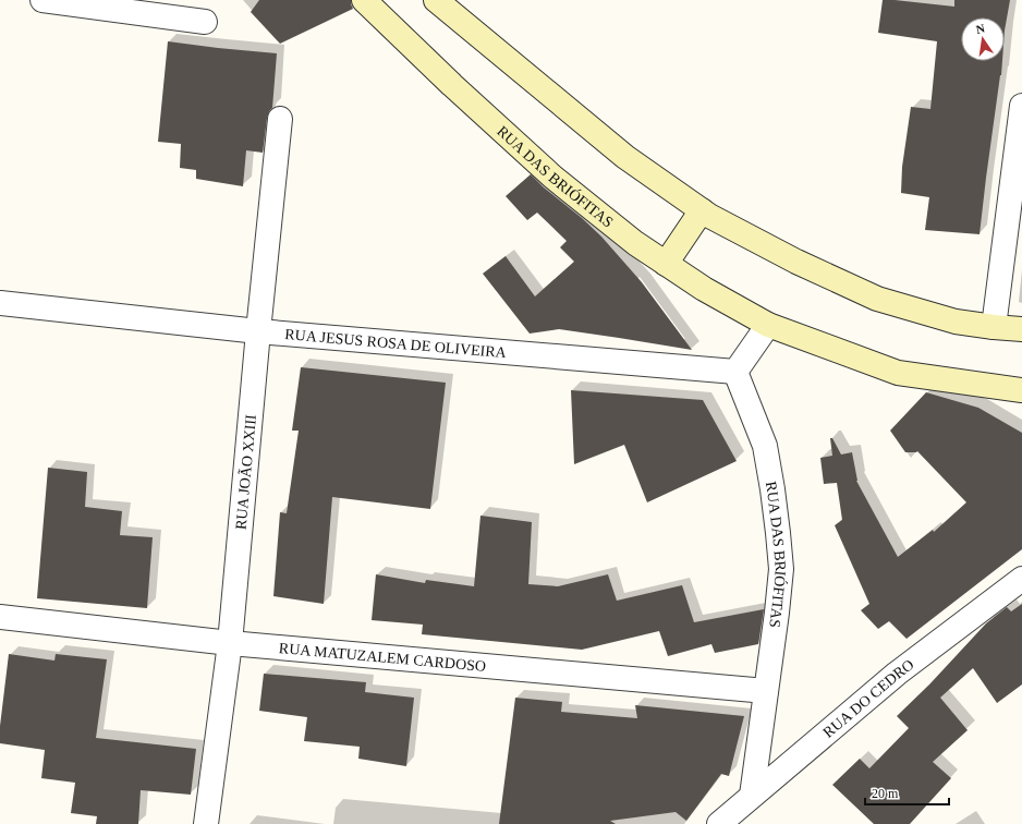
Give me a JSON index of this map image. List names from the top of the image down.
{
  "streets": {
    "street": [
      "RUA DAS BRIÓFITAS",
      "RUA JESUS ROSA DE OLIVEIRA",
      "RUA JOÃO XXIII",
      "RUA MATUZALEM CARDOSO",
      "RUA DO CEDRO"
    ]
  },
  "crossings": [
    ["RUA DAS BRIÓFITAS", "RUA JESUS ROSA DE OLIVEIRA"],
    ["RUA DAS BRIÓFITAS", "RUA MATUZALEM CARDOSO"],
    ["RUA DAS BRIÓFITAS", "RUA DO CEDRO"],
    ["RUA JESUS ROSA DE OLIVEIRA", "RUA JOÃO XXIII"],
    ["RUA JOÃO XXIII", "RUA MATUZALEM CARDOSO"]
  ],
  "scale_bar": "20 m",
  "north": "top"
}
